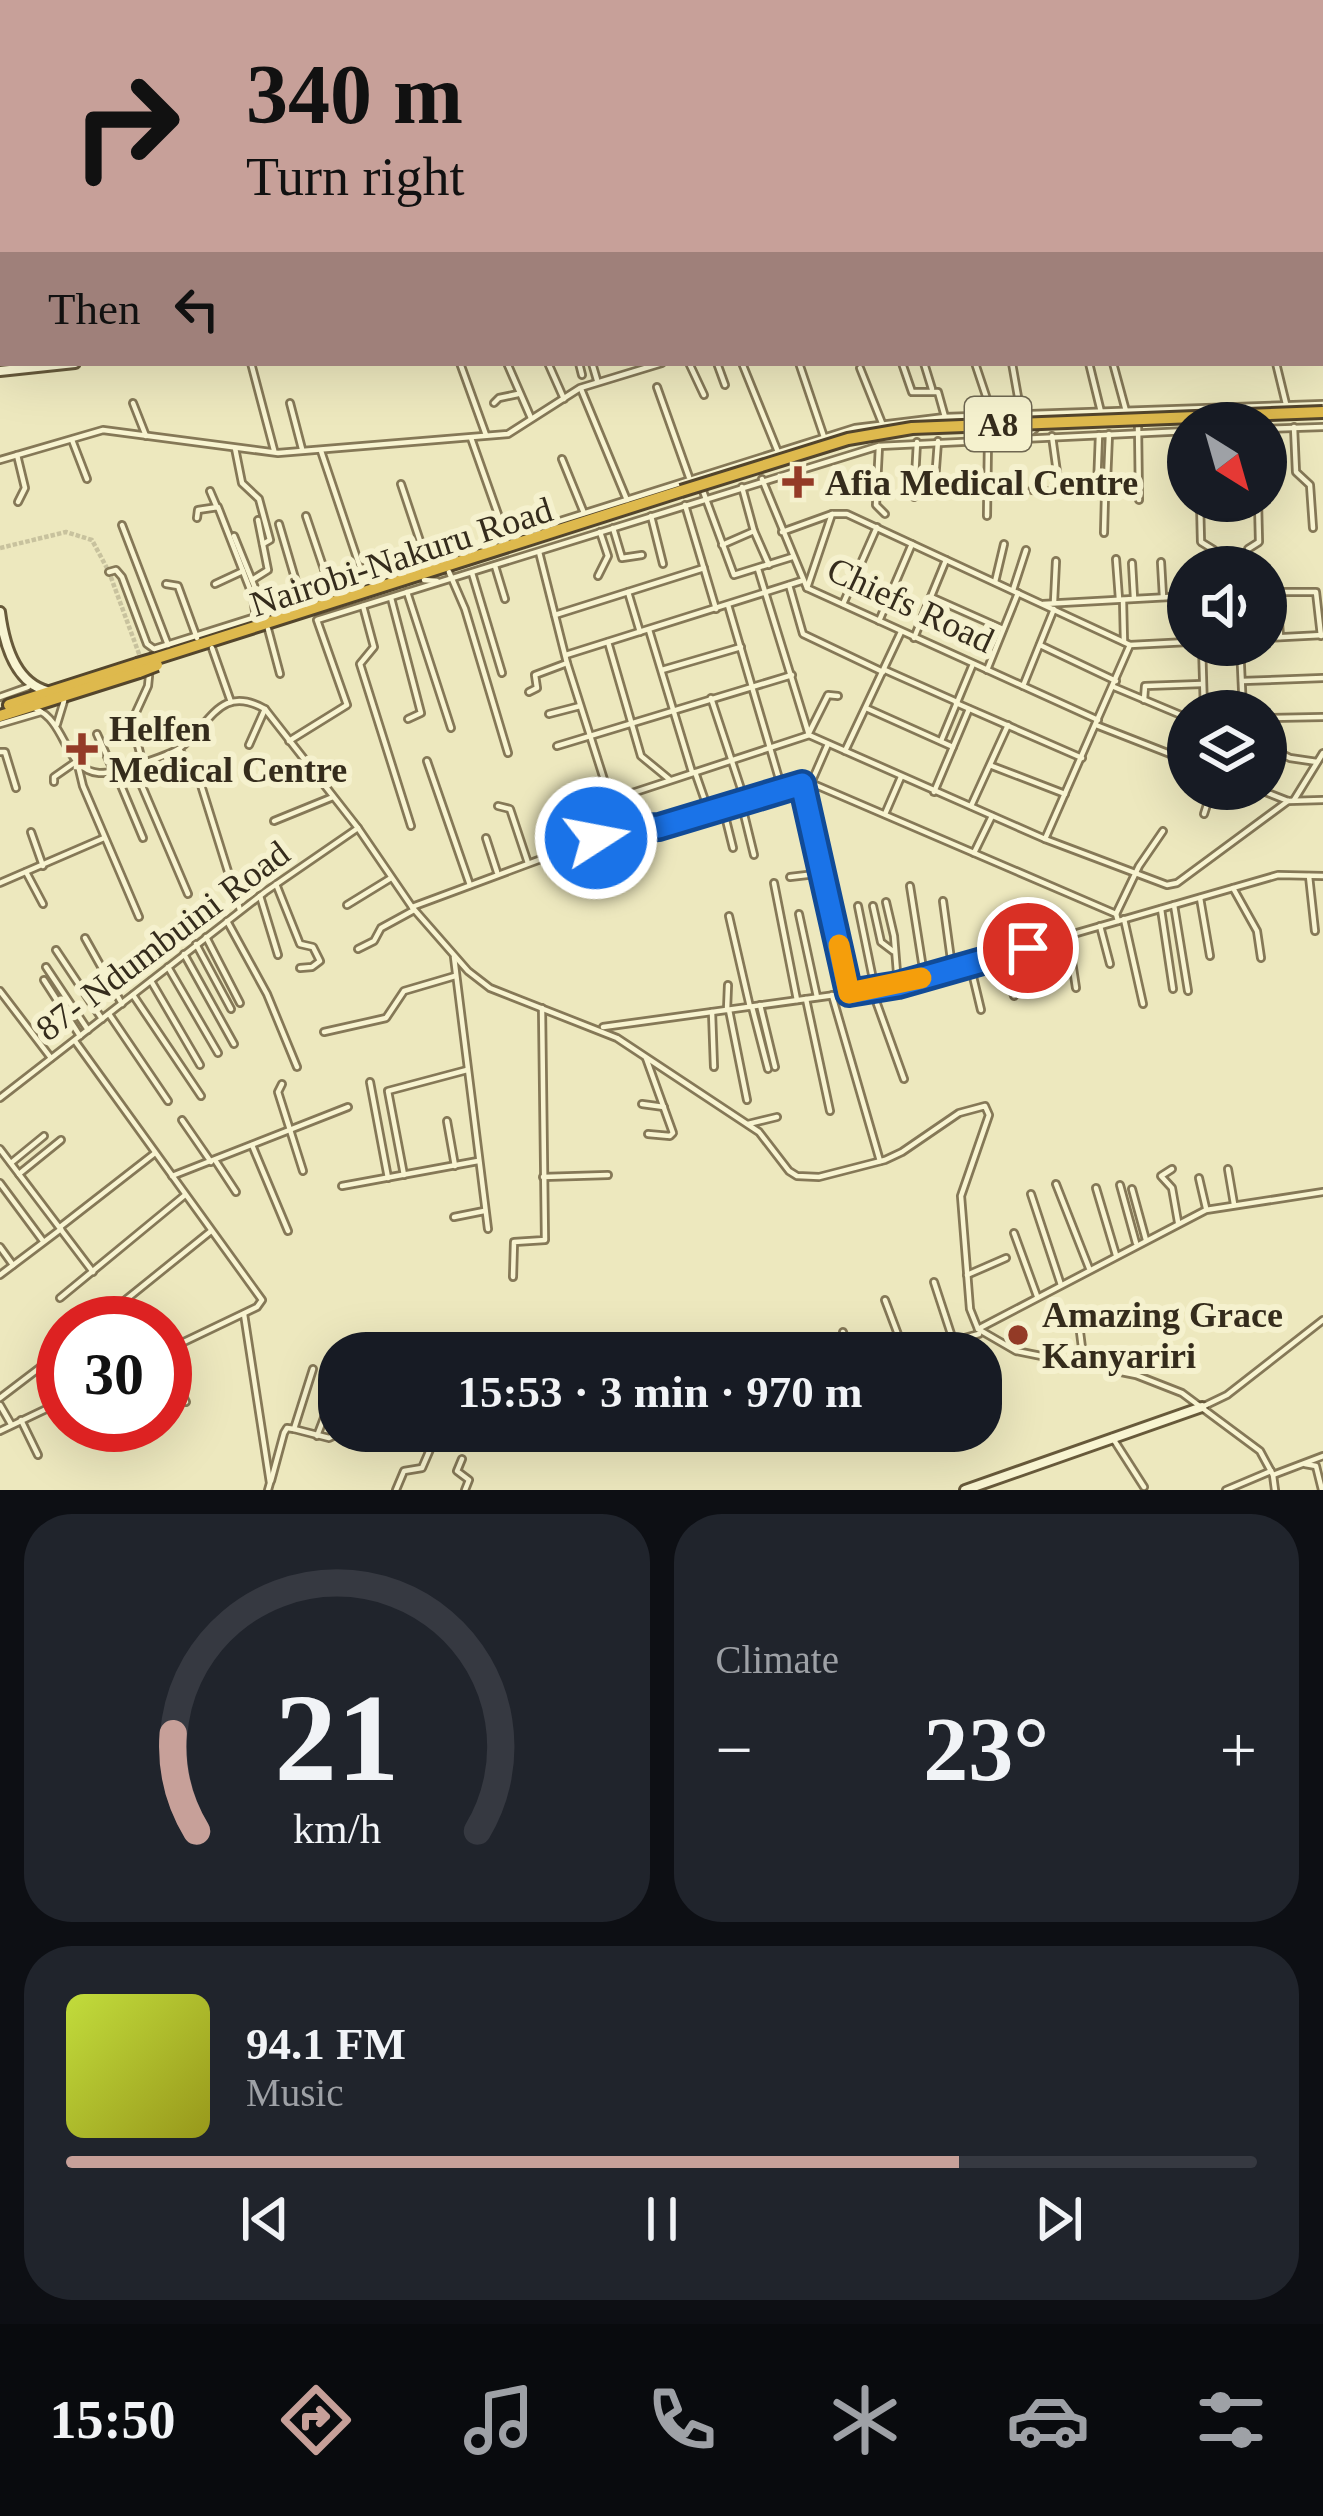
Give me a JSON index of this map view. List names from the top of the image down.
{
  "streets": {
    "highway": ["A8", "Nairobi-Nakuru Road"],
    "street": ["Chiefs Road", "87- Ndumbuini Road"]
  },
  "crossings": [
    ["A8", "Nairobi-Nakuru Road"]
  ],
  "places": {
    "health": ["Afia Medical Centre", "Helfen Medical Centre"],
    "other": ["Amazing Grace Kanyariri"]
  },
  "north": "bottom right",
  "page": {
    "turn": ["340 m", "Turn right"],
    "then": "Then",
    "limit": "30",
    "trip": "15:53 · 3 min · 970 m",
    "tile": "Climate",
    "heat": ["−", "23°", "+"],
    "song": ["94.1 FM", "Music"],
    "tabs": "15:50",
    "gauge": ["21", "km/h"]
  }
}
